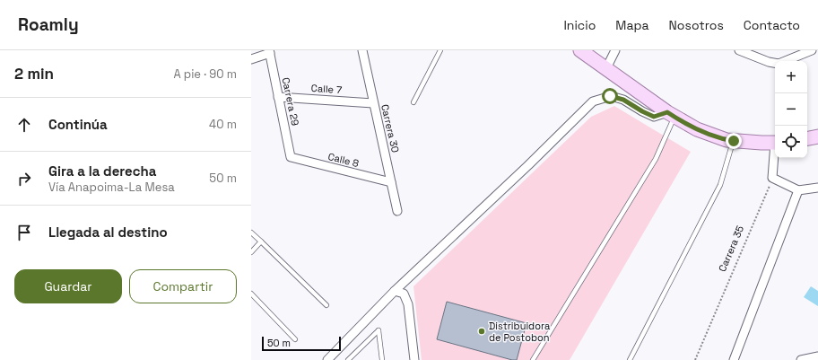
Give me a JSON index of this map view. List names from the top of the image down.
{
  "streets": {
    "street": [
      "Calle 7",
      "Carrera 29",
      "Carrera 30",
      "Calle 8"
    ],
    "path": ["Carrera 35"]
  },
  "crossings": [
    ["Calle 7", "Carrera 29"],
    ["Calle 7", "Carrera 30"],
    ["Carrera 29", "Calle 8"],
    ["Carrera 30", "Calle 8"]
  ],
  "places": ["Distribuidora de Postobon"],
  "scale_bar": "50 m",
  "page": {
    "header": "Roamly",
    "nav": [
      "Inicio",
      "Mapa",
      "Nosotros",
      "Contacto"
    ],
    "heading": ["2 min", "A pie · 90 m"],
    "map_buttons": ["+", "−"],
    "list": [
      ["Continúa", "40 m"],
      ["Gira a la derecha", "Vía Anapoima-La Mesa", "50 m"],
      "Llegada al destino"
    ],
    "buttons": ["Guardar", "Compartir"],
    "scale": "50 m"
  }
}
